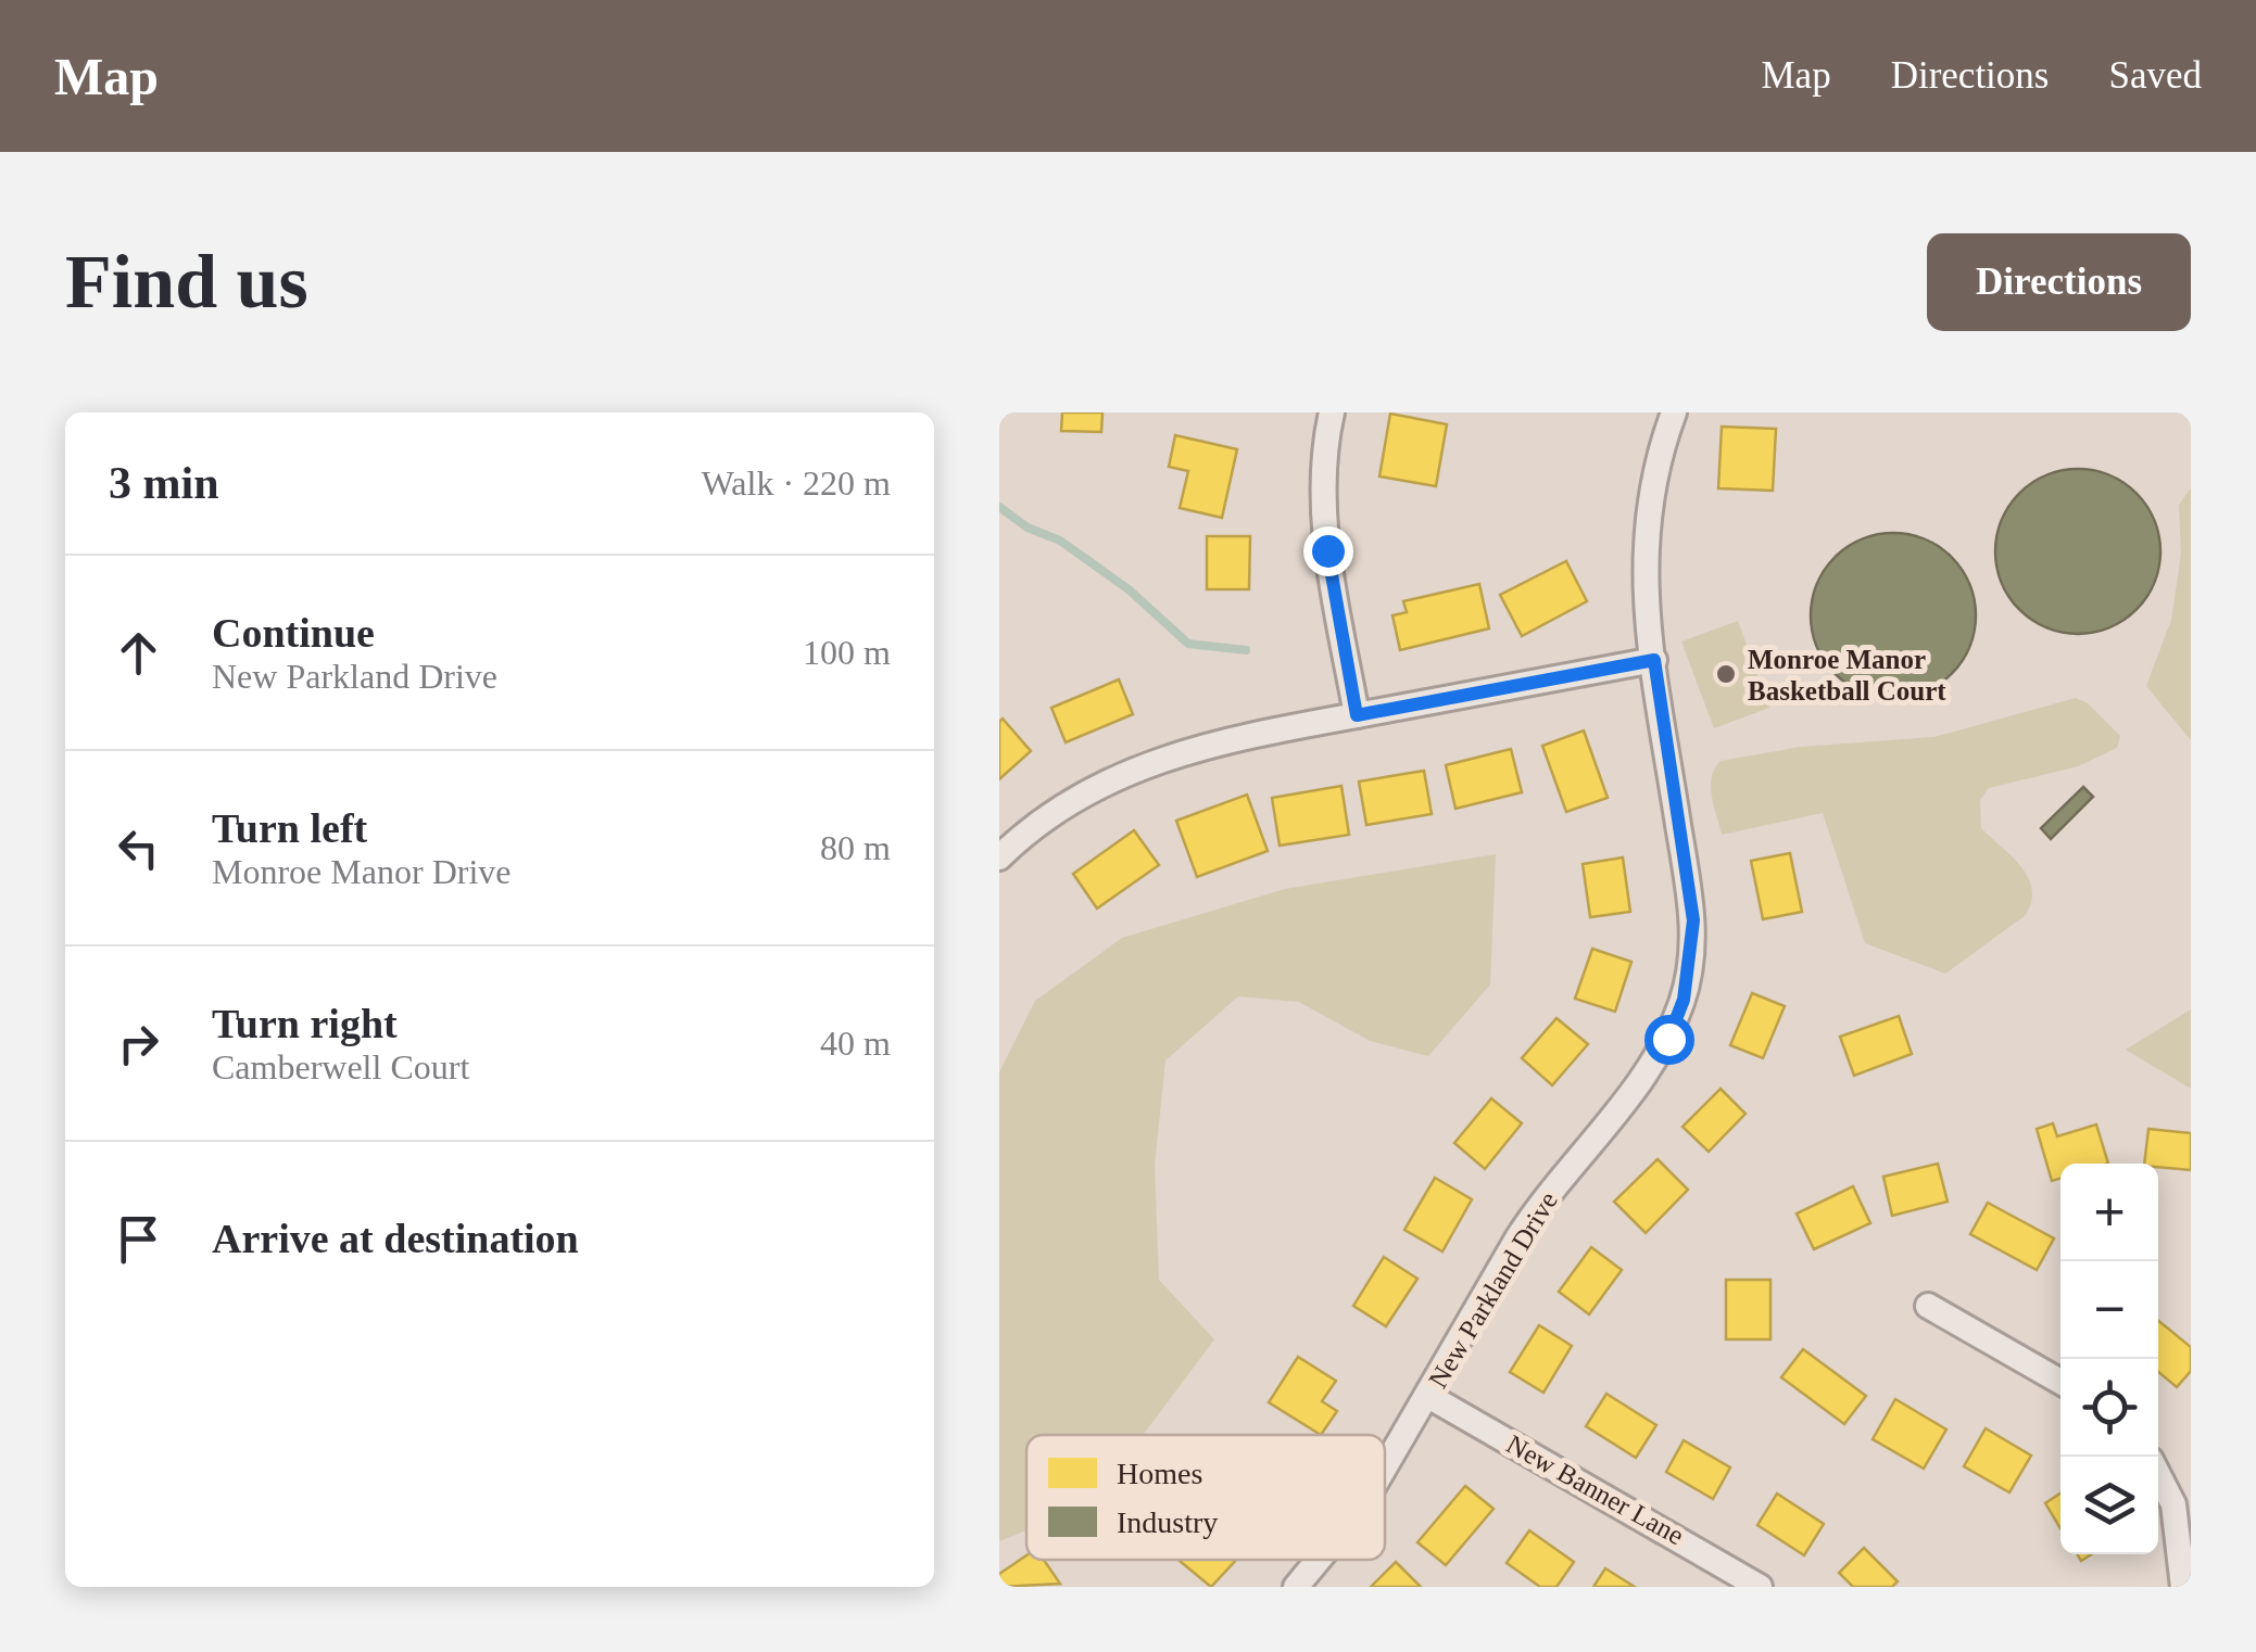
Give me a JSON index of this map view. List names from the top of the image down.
{
  "streets": {
    "street": ["New Parkland Drive", "New Banner Lane"]
  },
  "crossings": [
    ["New Parkland Drive", "New Banner Lane"]
  ],
  "places": ["Monroe Manor Basketball Court"],
  "legend": ["Homes", "Industry"],
  "page": {
    "header": "Map",
    "nav": ["Map", "Directions", "Saved"],
    "buttons": "Directions",
    "title": "Find us",
    "heading": ["3 min", "Walk · 220 m"],
    "list": [
      ["Continue", "New Parkland Drive", "100 m"],
      ["Turn left", "Monroe Manor Drive", "80 m"],
      ["Turn right", "Camberwell Court", "40 m"],
      "Arrive at destination"
    ],
    "map_buttons": ["+", "−"]
  }
}
